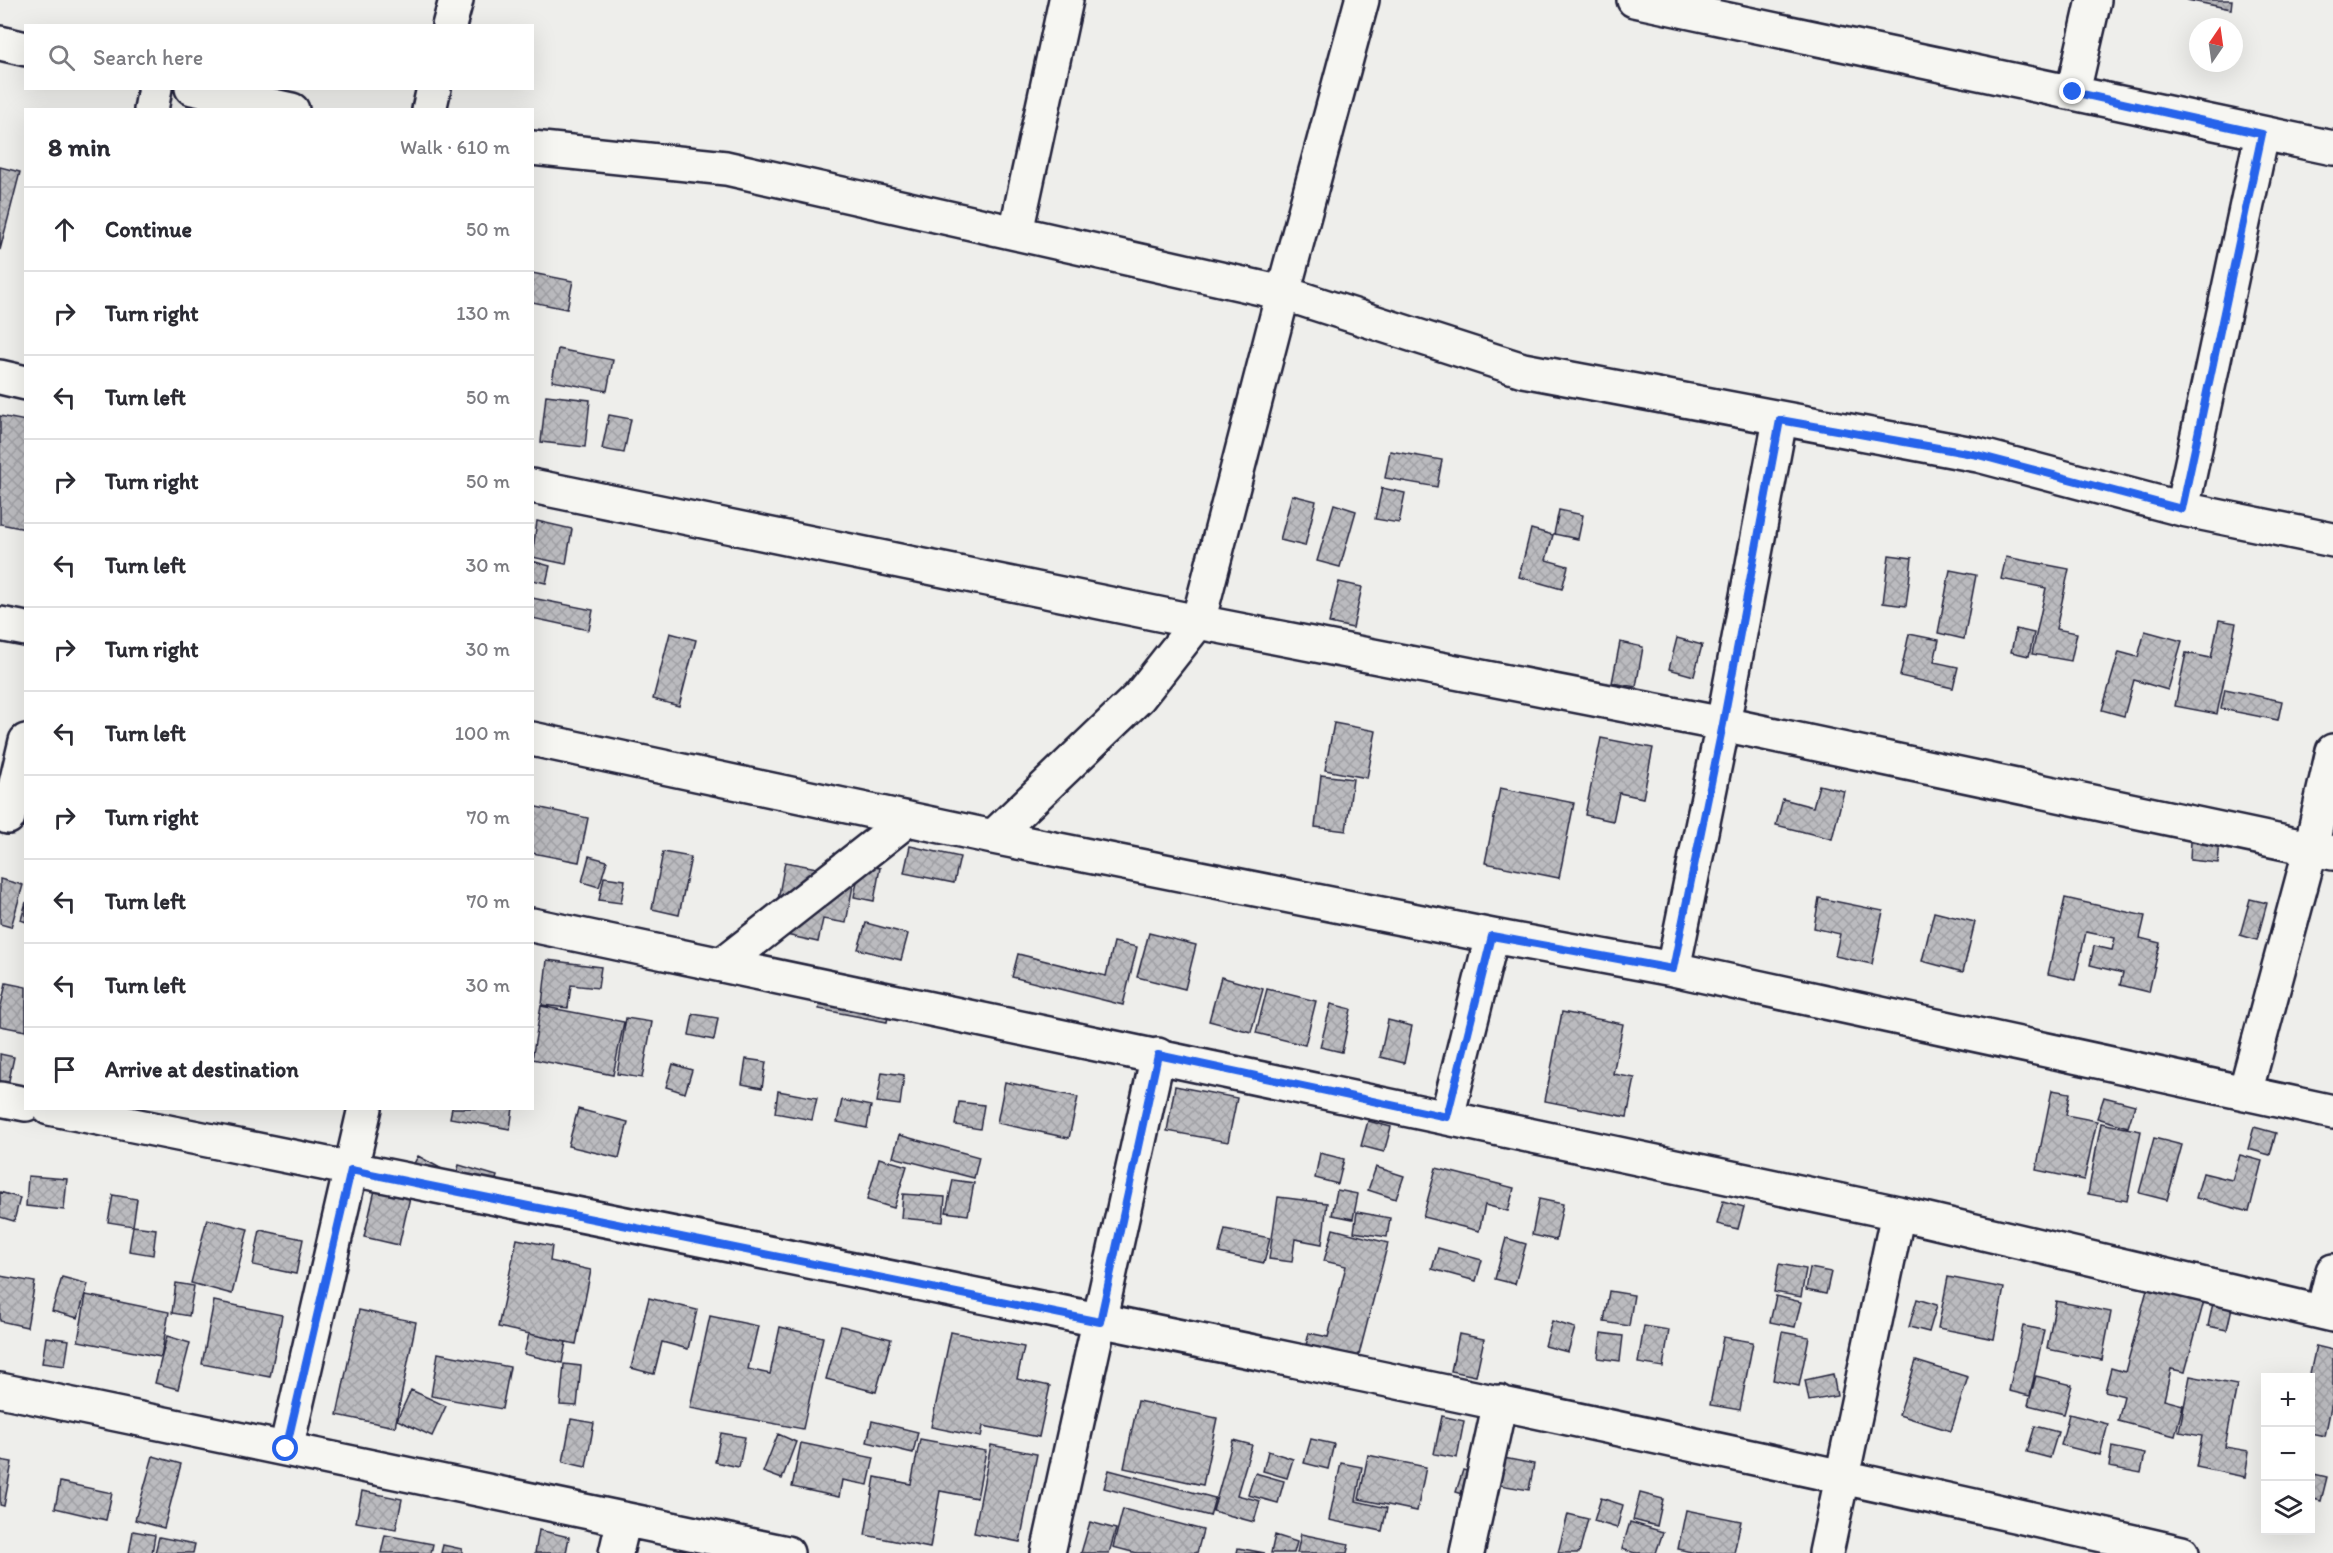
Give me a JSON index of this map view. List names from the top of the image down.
{
  "north": "top",
  "page": {
    "search": "Search here",
    "heading": ["8 min", "Walk · 610 m"],
    "list": [
      ["Continue", "50 m"],
      ["Turn right", "130 m"],
      ["Turn left", "50 m"],
      ["Turn right", "50 m"],
      ["Turn left", "30 m"],
      ["Turn right", "30 m"],
      ["Turn left", "100 m"],
      ["Turn right", "70 m"],
      ["Turn left", "70 m"],
      ["Turn left", "30 m"],
      "Arrive at destination"
    ],
    "map_buttons": ["+", "−"]
  }
}
